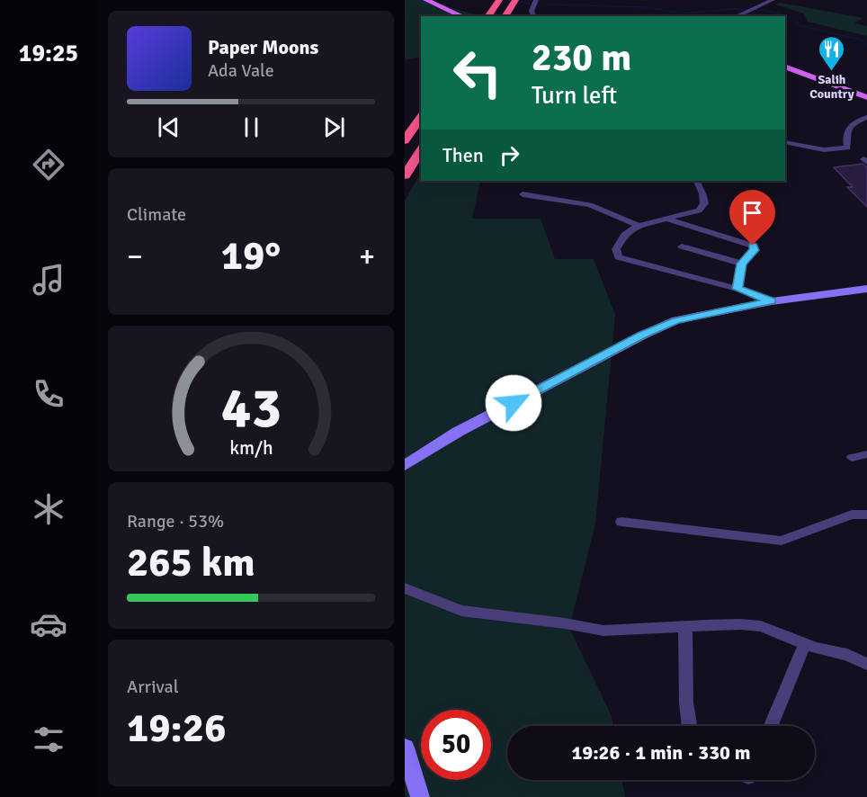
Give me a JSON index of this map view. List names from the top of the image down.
{
  "places": {
    "restaurant": ["Salih Country"]
  },
  "page": {
    "tabs": "19:25",
    "turn": ["230 m", "Turn left"],
    "song": ["Paper Moons", "Ada Vale"],
    "then": "Then",
    "tile": [
      "Climate",
      ["Range · 53%", "265 km"],
      ["Arrival", "19:26"]
    ],
    "heat": ["−", "19°", "+"],
    "limit": "50",
    "trip": "19:26 · 1 min · 330 m",
    "gauge": ["43", "km/h"]
  }
}
